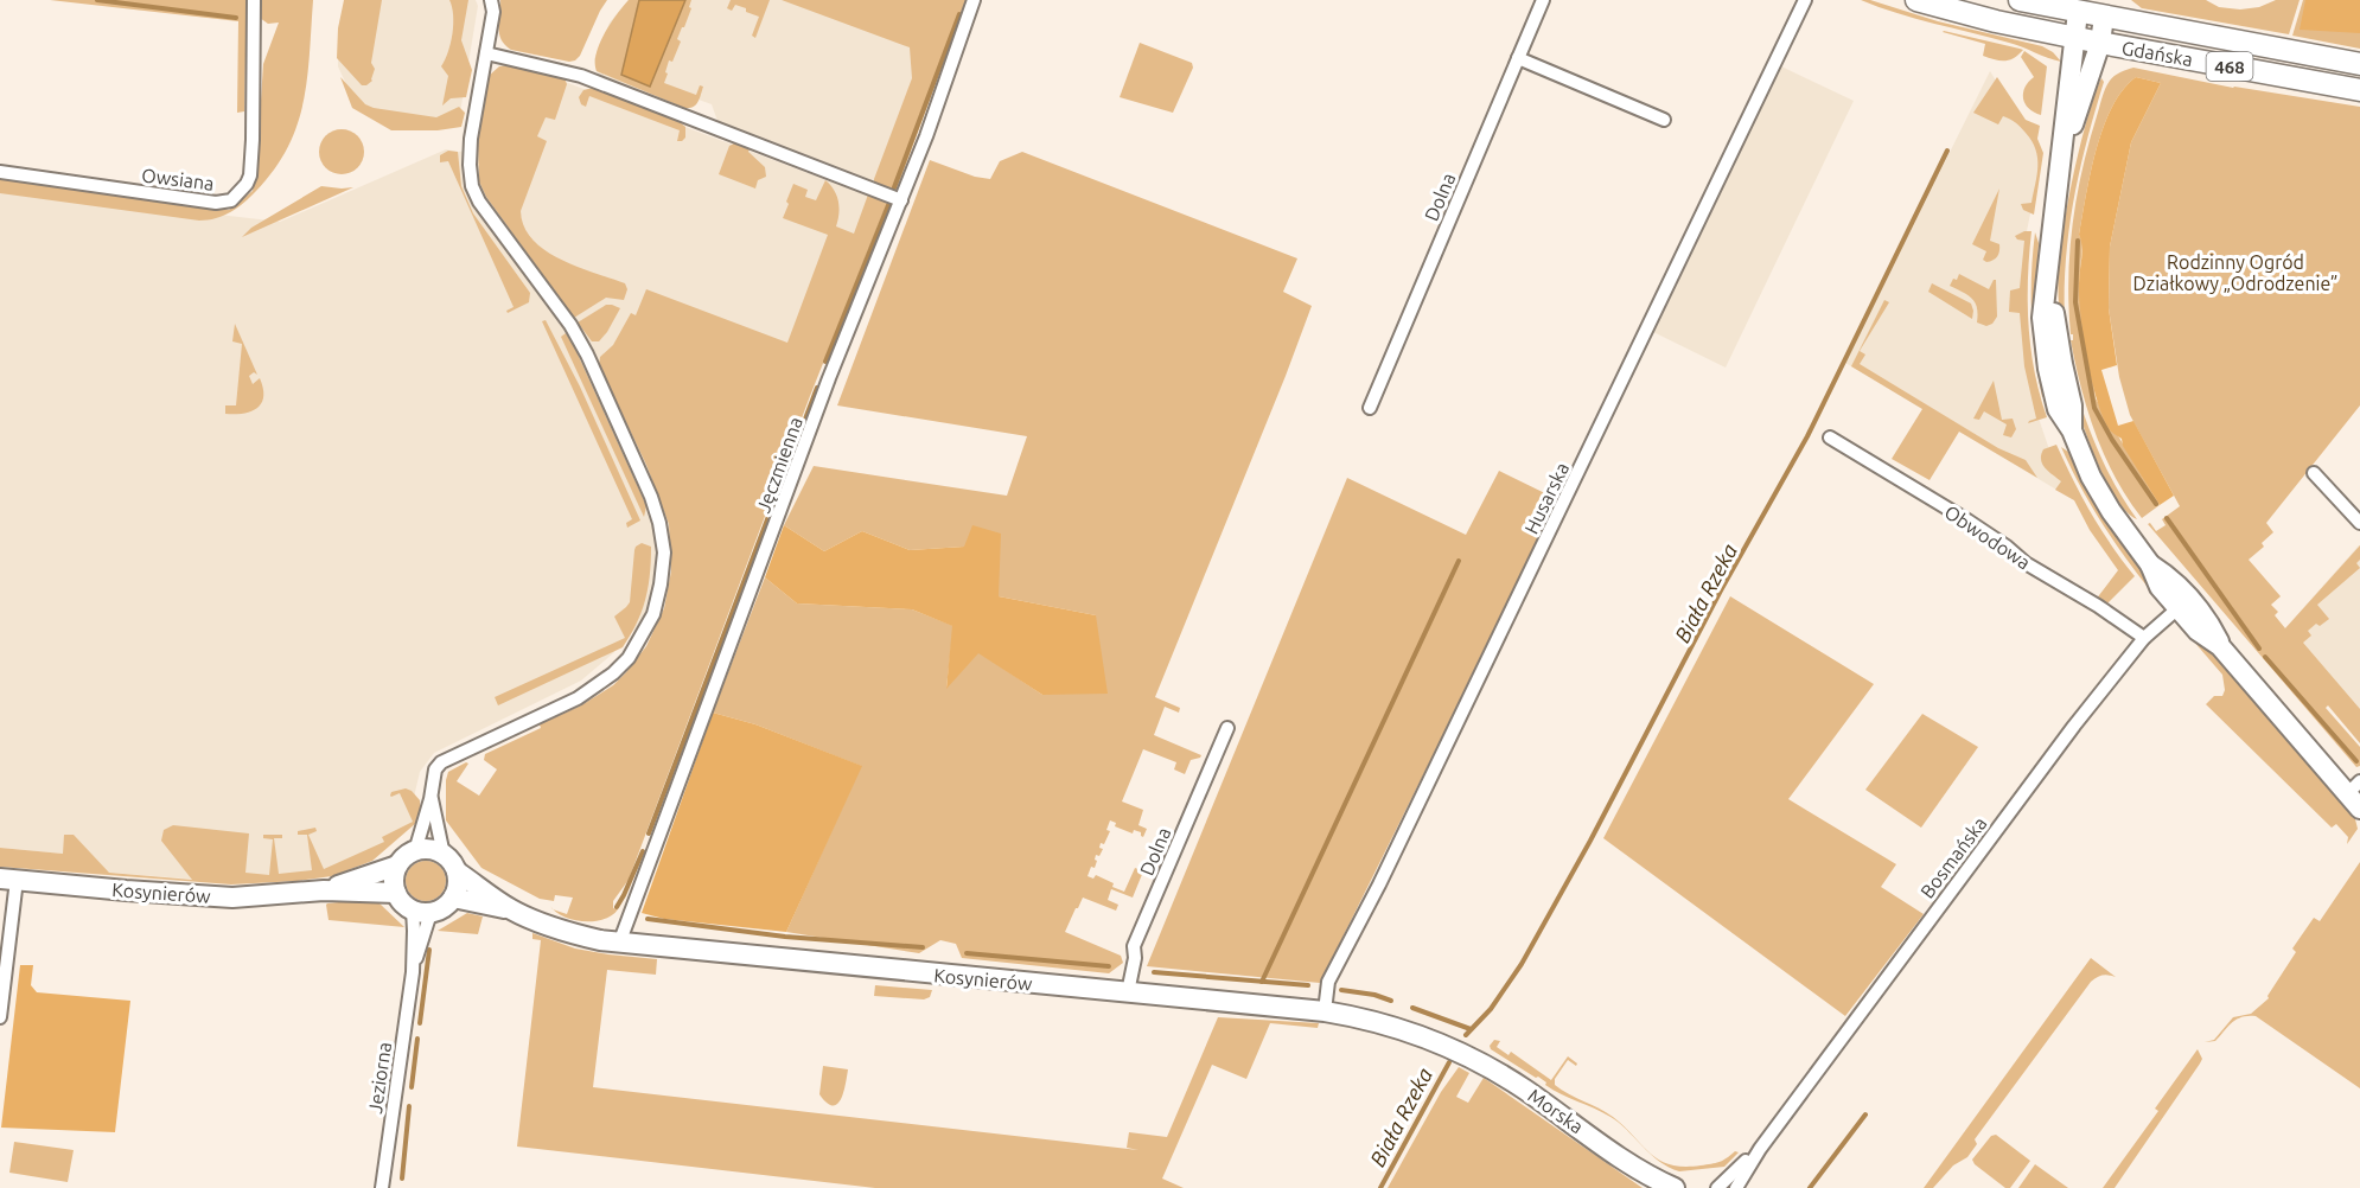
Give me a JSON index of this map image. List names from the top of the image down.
{
  "streets": {
    "main road": [
      "Gdańska",
      "468",
      "Kosynierów",
      "Morska"
    ],
    "street": [
      "Owsiana",
      "Dolna",
      "Jęczmienna",
      "Husarska",
      "Obwodowa",
      "Bosmańska",
      "Jeziorna"
    ]
  },
  "crossings": [
    ["Dolna", "Kosynierów"],
    ["Jęczmienna", "Kosynierów"],
    ["Husarska", "Kosynierów"],
    ["Obwodowa", "Bosmańska"],
    ["Kosynierów", "Jeziorna"],
    ["Kosynierów", "Morska"]
  ],
  "water": ["Biała Rzeka"],
  "parks": ["Rodzinny Ogród Działkowy „Odrodzenie”"]
}
